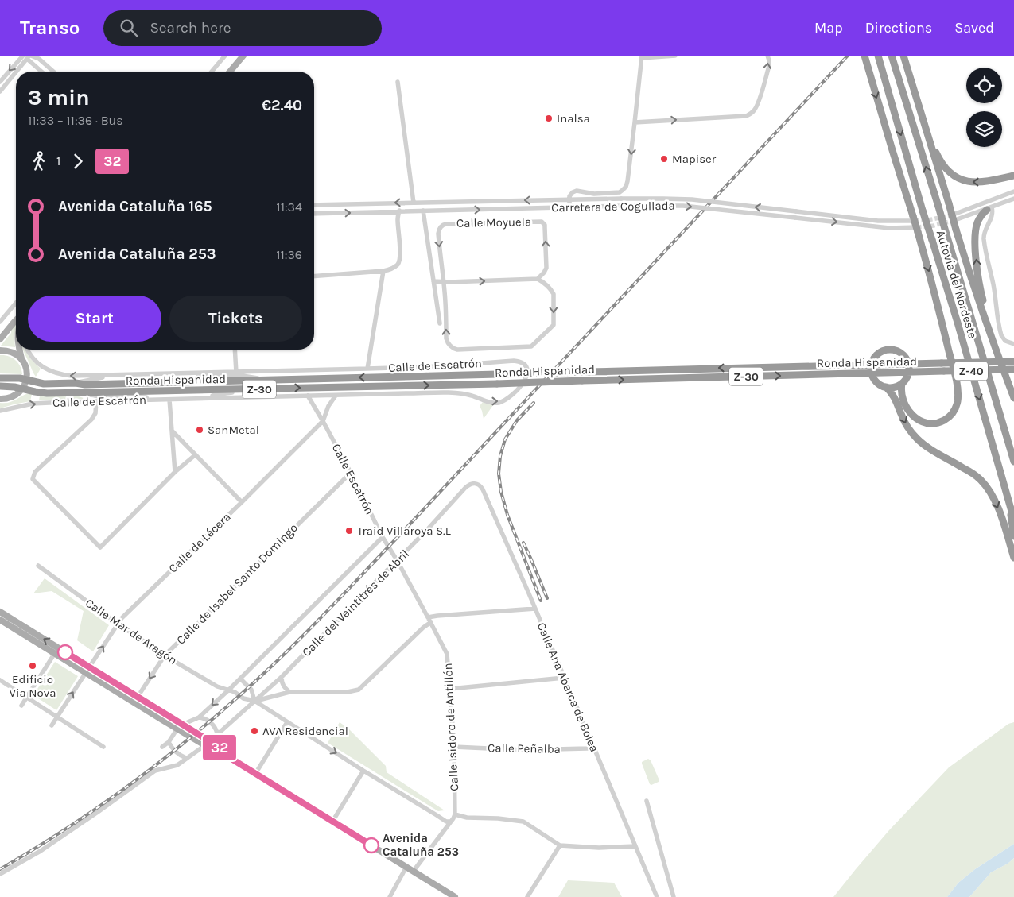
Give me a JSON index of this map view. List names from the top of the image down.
{
  "streets": {
    "highway": [
      "Autovía del Nordeste",
      "Ronda Hispanidad",
      "Z-40",
      "Z-30"
    ],
    "street": [
      "Carretera de Cogullada",
      "Calle Moyuela",
      "Calle de Escatrón",
      "Calle Escatrón",
      "Calle de Lécera",
      "Calle de Isabel Santo Domingo",
      "Calle del Veintitrés de Abril",
      "Calle Mar de Aragón",
      "Calle Ana Abarca de Bolea",
      "Calle Isidoro de Antillón",
      "Calle Peñalba"
    ]
  },
  "crossings": [
    ["Autovía del Nordeste", "Z-40"],
    ["Ronda Hispanidad", "Calle de Escatrón"],
    ["Calle de Escatrón", "Calle Escatrón"],
    ["Calle Escatrón", "Calle de Lécera"],
    ["Calle Escatrón", "Calle de Isabel Santo Domingo"],
    ["Calle Escatrón", "Calle Isidoro de Antillón"],
    ["Calle de Lécera", "Calle Mar de Aragón"],
    ["Calle de Isabel Santo Domingo", "Calle Mar de Aragón"],
    ["Calle del Veintitrés de Abril", "Calle Ana Abarca de Bolea"],
    ["Calle del Veintitrés de Abril", "Calle Isidoro de Antillón"],
    ["Calle Ana Abarca de Bolea", "Calle Peñalba"],
    ["Calle Isidoro de Antillón", "Calle Peñalba"]
  ],
  "places": [
    "Inalsa",
    "Mapiser",
    "SanMetal",
    "Traid Villaroya S.L",
    "Edificio Via Nova",
    "AVA Residencial",
    "Avenida Cataluña 253"
  ],
  "lines": ["bus line 32"],
  "page": {
    "header": "Transo",
    "search": "Search here",
    "nav": ["Map", "Directions", "Saved"],
    "on_map": "32",
    "heading": ["3 min", "11:33 – 11:36 · Bus", "€2.40"],
    "legs": ["1", "32"],
    "list": [
      {
        "name": "Avenida Cataluña 165",
        "value": "11:34"
      },
      {
        "name": "Avenida Cataluña 253",
        "value": "11:36"
      }
    ],
    "buttons": ["Start", "Tickets"]
  }
}
